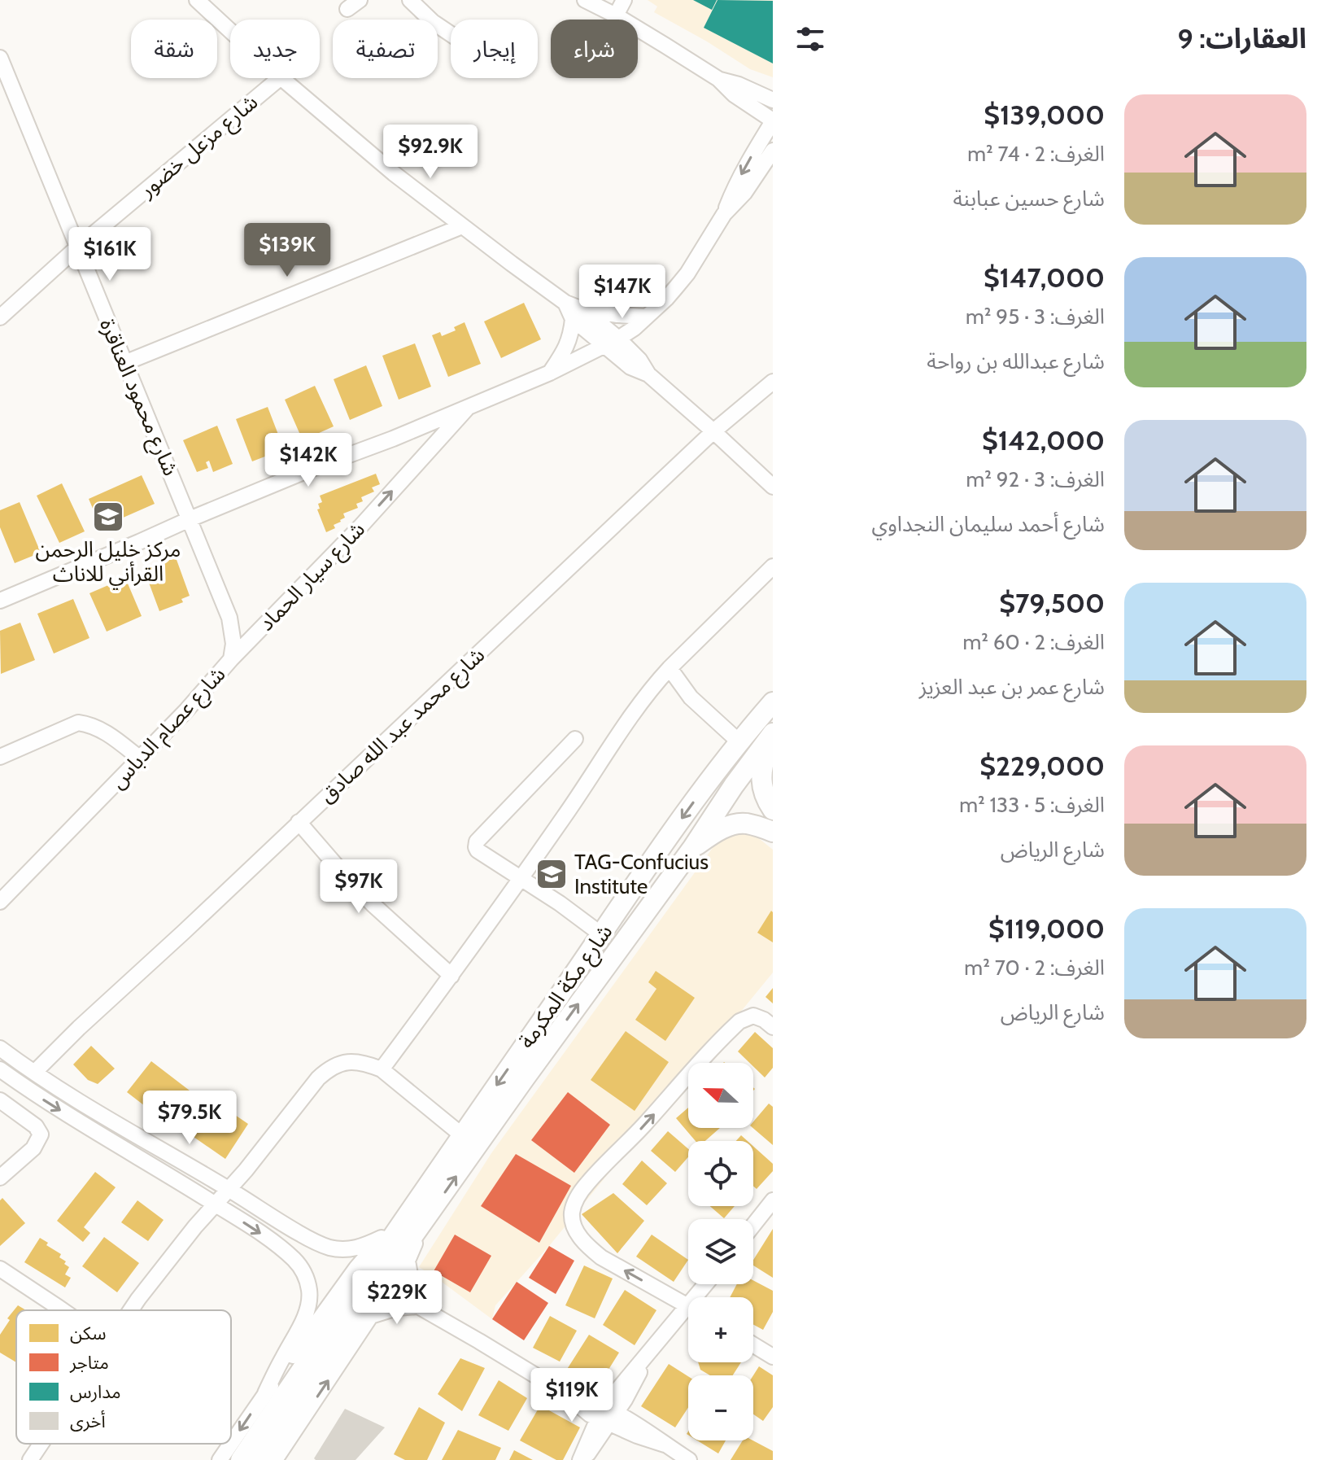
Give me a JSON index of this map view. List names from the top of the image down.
{
  "streets": {
    "main road": ["شارع مكة المكرمة"],
    "street": [
      "شارع مزعل خضور",
      "شارع محمود العناقرة",
      "شارع سيار الحماد",
      "شارع محمد عبد الله صادق",
      "شارع عصام الدباس"
    ]
  },
  "crossings": [
    ["شارع مزعل خضور", "شارع محمود العناقرة"],
    ["شارع محمود العناقرة", "شارع عصام الدباس"],
    ["شارع سيار الحماد", "شارع عصام الدباس"]
  ],
  "places": {
    "school or university": ["مركز خليل الرحمن القرأني للاناث", "TAG-Confucius Institute"]
  },
  "legend": [
    "سكن",
    "متاجر",
    "مدارس",
    "أخرى"
  ],
  "north": "left",
  "page": {
    "heading": "العقارات: 9",
    "chip": [
      "شراء",
      "إيجار",
      "تصفية",
      "جديد",
      "شقة"
    ],
    "list": [
      {
        "name": "$139,000",
        "note": "الغرف: 2 · 74 m² · شارع حسين عبابنة"
      },
      {
        "name": "$147,000",
        "note": "الغرف: 3 · 95 m² · شارع عبدالله بن رواحة"
      },
      {
        "name": "$142,000",
        "note": "الغرف: 3 · 92 m² · شارع أحمد سليمان النجداوي"
      },
      {
        "name": "$79,500",
        "note": "الغرف: 2 · 60 m² · شارع عمر بن عبد العزيز"
      },
      {
        "name": "$229,000",
        "note": "الغرف: 5 · 133 m² · شارع الرياض"
      },
      {
        "name": "$119,000",
        "note": "الغرف: 2 · 70 m² · شارع الرياض"
      }
    ],
    "price": [
      "$92.9K",
      "$139K",
      "$161K",
      "$147K",
      "$142K",
      "$97K",
      "$79.5K",
      "$229K",
      "$119K"
    ],
    "map_buttons": ["+", "−"]
  }
}
